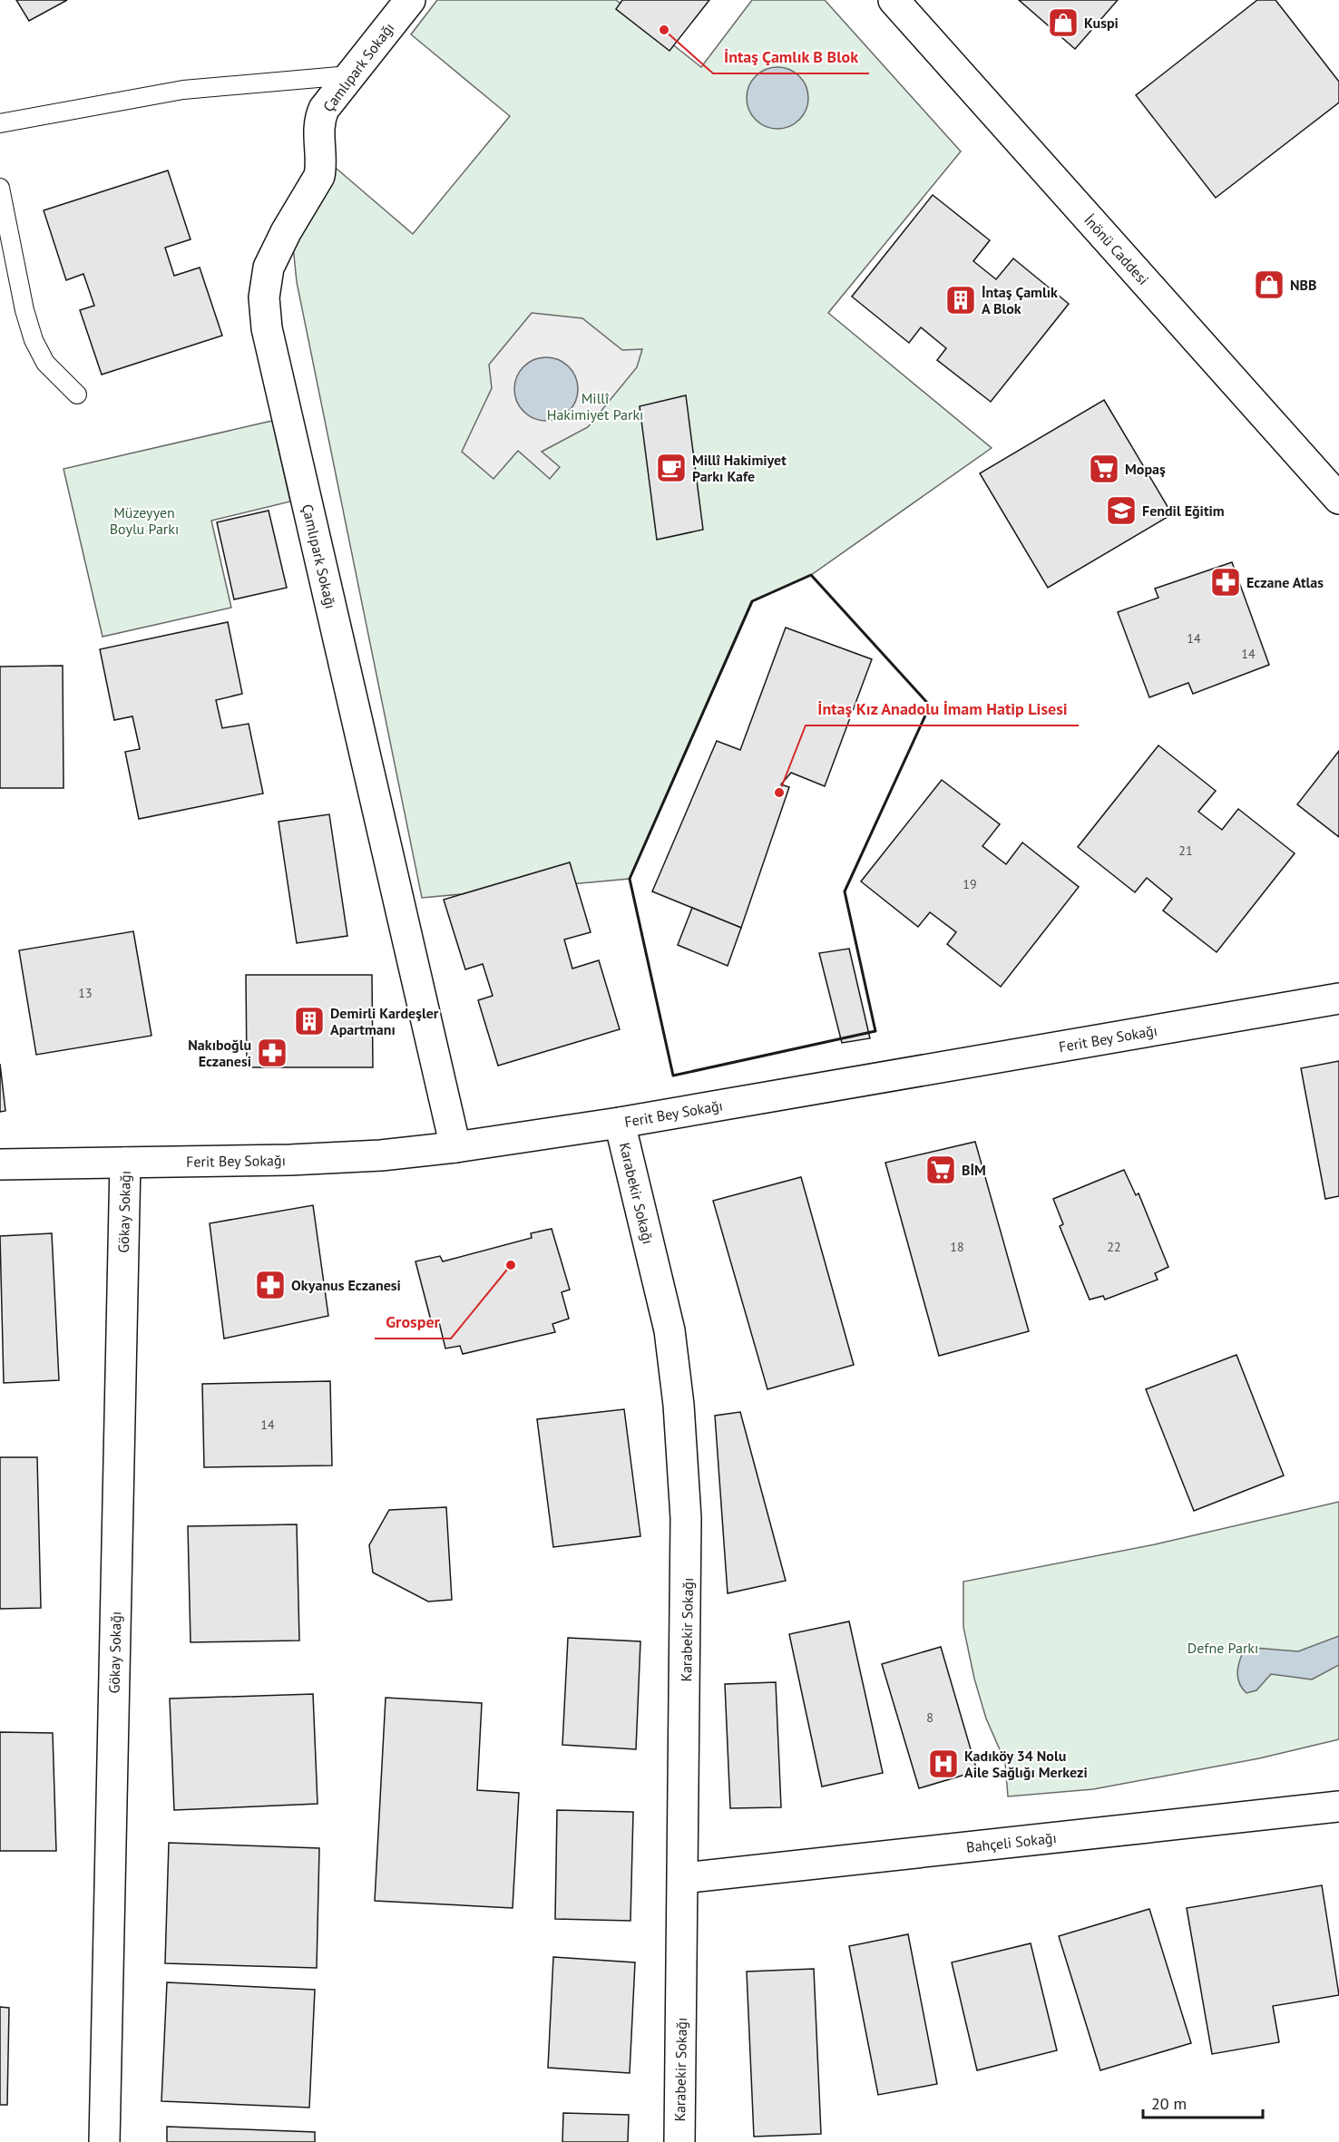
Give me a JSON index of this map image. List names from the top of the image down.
{
  "streets": {
    "street": [
      "Çamlıpark Sokağı",
      "İnönü Caddesi",
      "Ferit Bey Sokağı",
      "Karabekir Sokağı",
      "Gökay Sokağı",
      "Bahçeli Sokağı"
    ]
  },
  "crossings": [
    ["Çamlıpark Sokağı", "Ferit Bey Sokağı"],
    ["Ferit Bey Sokağı", "Karabekir Sokağı"],
    ["Ferit Bey Sokağı", "Gökay Sokağı"],
    ["Karabekir Sokağı", "Bahçeli Sokağı"]
  ],
  "parks": ["Millî Hakimiyet Parkı", "Müzeyyen Boylu Parkı", "Defne Parkı"],
  "places": {
    "shop": ["Kuspi", "NBB"],
    "other": ["İntaş Çamlık B Blok", "İntaş Kız Anadolu İmam Hatip Lisesi", "Grosper"],
    "building": ["İntaş Çamlık A Blok", "Demirli Kardeşler Apartmanı"],
    "cafe": ["Millî Hakimiyet Parkı Kafe"],
    "supermarket": ["Mopaş", "BİM"],
    "school or university": ["Fendil Eğitim"],
    "pharmacy": ["Eczane Atlas", "Nakıboğlu Eczanesi", "Okyanus Eczanesi"],
    "hospital": ["Kadıköy 34 Nolu Aile Sağlığı Merkezi"]
  },
  "house_numbers": [
    "14",
    "14",
    "21",
    "19",
    "13",
    "18",
    "22",
    "14",
    "8"
  ],
  "scale_bar": "20 m"
}
